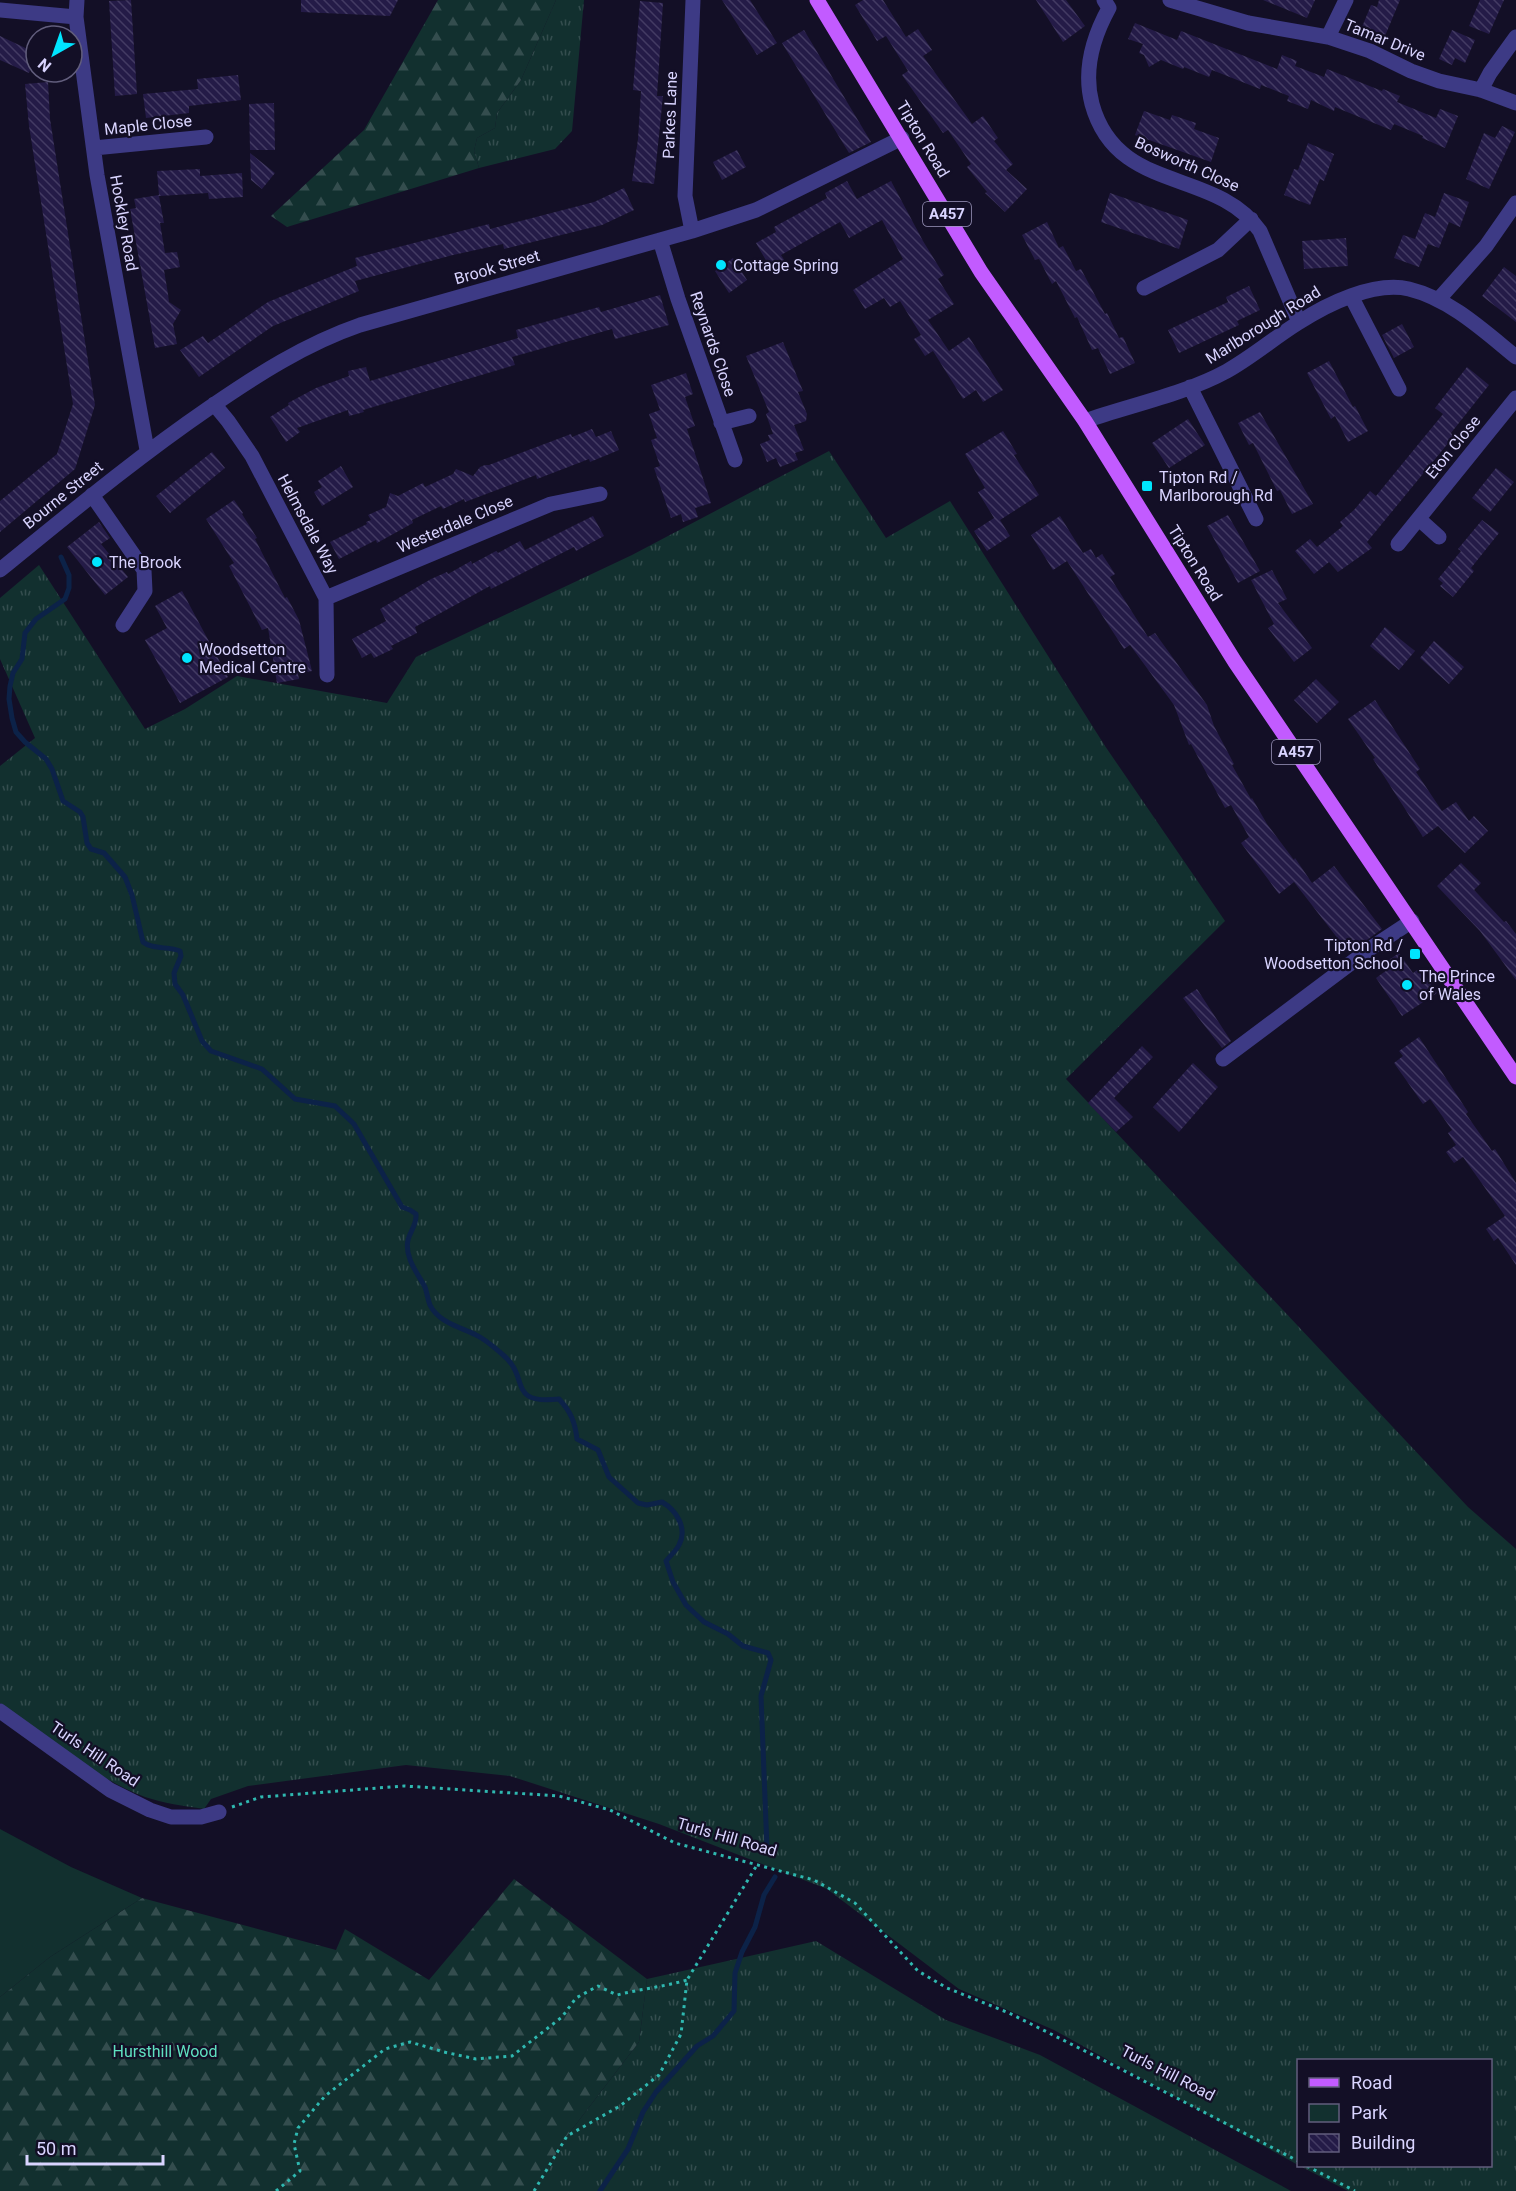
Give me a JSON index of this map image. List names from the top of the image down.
{
  "streets": {
    "main road": ["Tipton Road", "A457"],
    "street": [
      "Tamar Drive",
      "Parkes Lane",
      "Maple Close",
      "Bosworth Close",
      "Hockley Road",
      "Brook Street",
      "Marlborough Road",
      "Reynards Close",
      "Eton Close",
      "Bourne Street",
      "Helmsdale Way",
      "Westerdale Close",
      "Turls Hill Road"
    ]
  },
  "crossings": [
    ["Parkes Lane", "Brook Street"],
    ["Maple Close", "Hockley Road"],
    ["Tipton Road", "Brook Street"],
    ["Tipton Road", "Marlborough Road"],
    ["Bosworth Close", "Marlborough Road"],
    ["Hockley Road", "Brook Street"],
    ["Brook Street", "Reynards Close"],
    ["Brook Street", "Bourne Street"],
    ["Brook Street", "Helmsdale Way"],
    ["Helmsdale Way", "Westerdale Close"]
  ],
  "parks": ["Hursthill Wood"],
  "places": {
    "other": [
      "Cottage Spring",
      "The Brook",
      "Woodsetton Medical Centre",
      "The Prince of Wales"
    ],
    "transit": ["Tipton Rd / Marlborough Rd", "Tipton Rd / Woodsetton School"]
  },
  "legend": ["Road", "Park", "Building"],
  "scale_bar": "50 m",
  "north": "bottom left"
}
